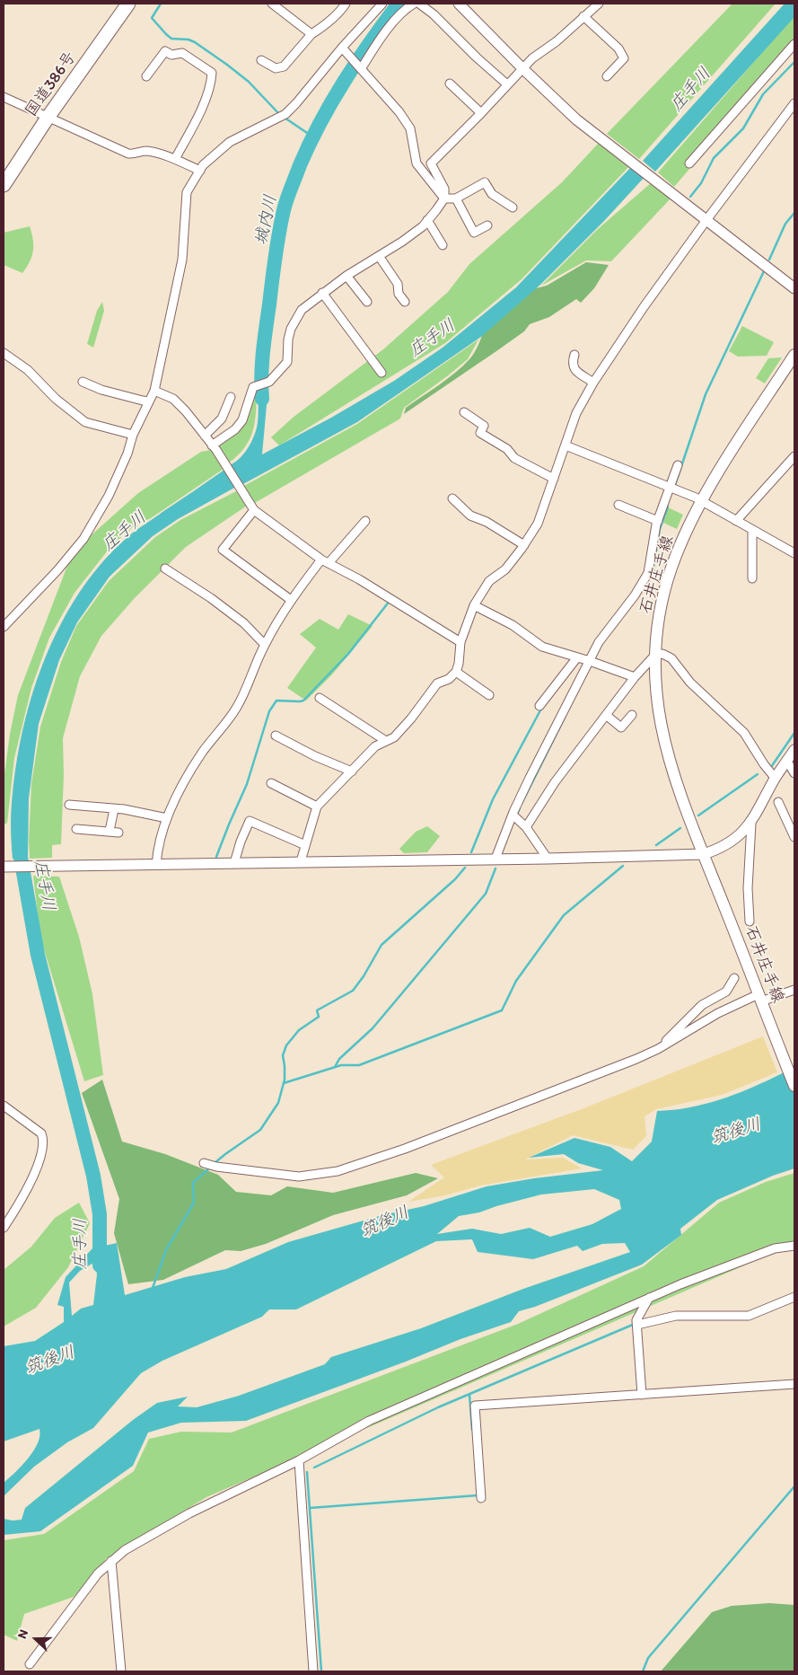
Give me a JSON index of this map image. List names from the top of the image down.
{
  "streets": {
    "highway": ["国道386号"],
    "main road": ["石井庄手線"]
  },
  "water": ["庄手川", "城内川", "筑後川"],
  "north": "left"
}
